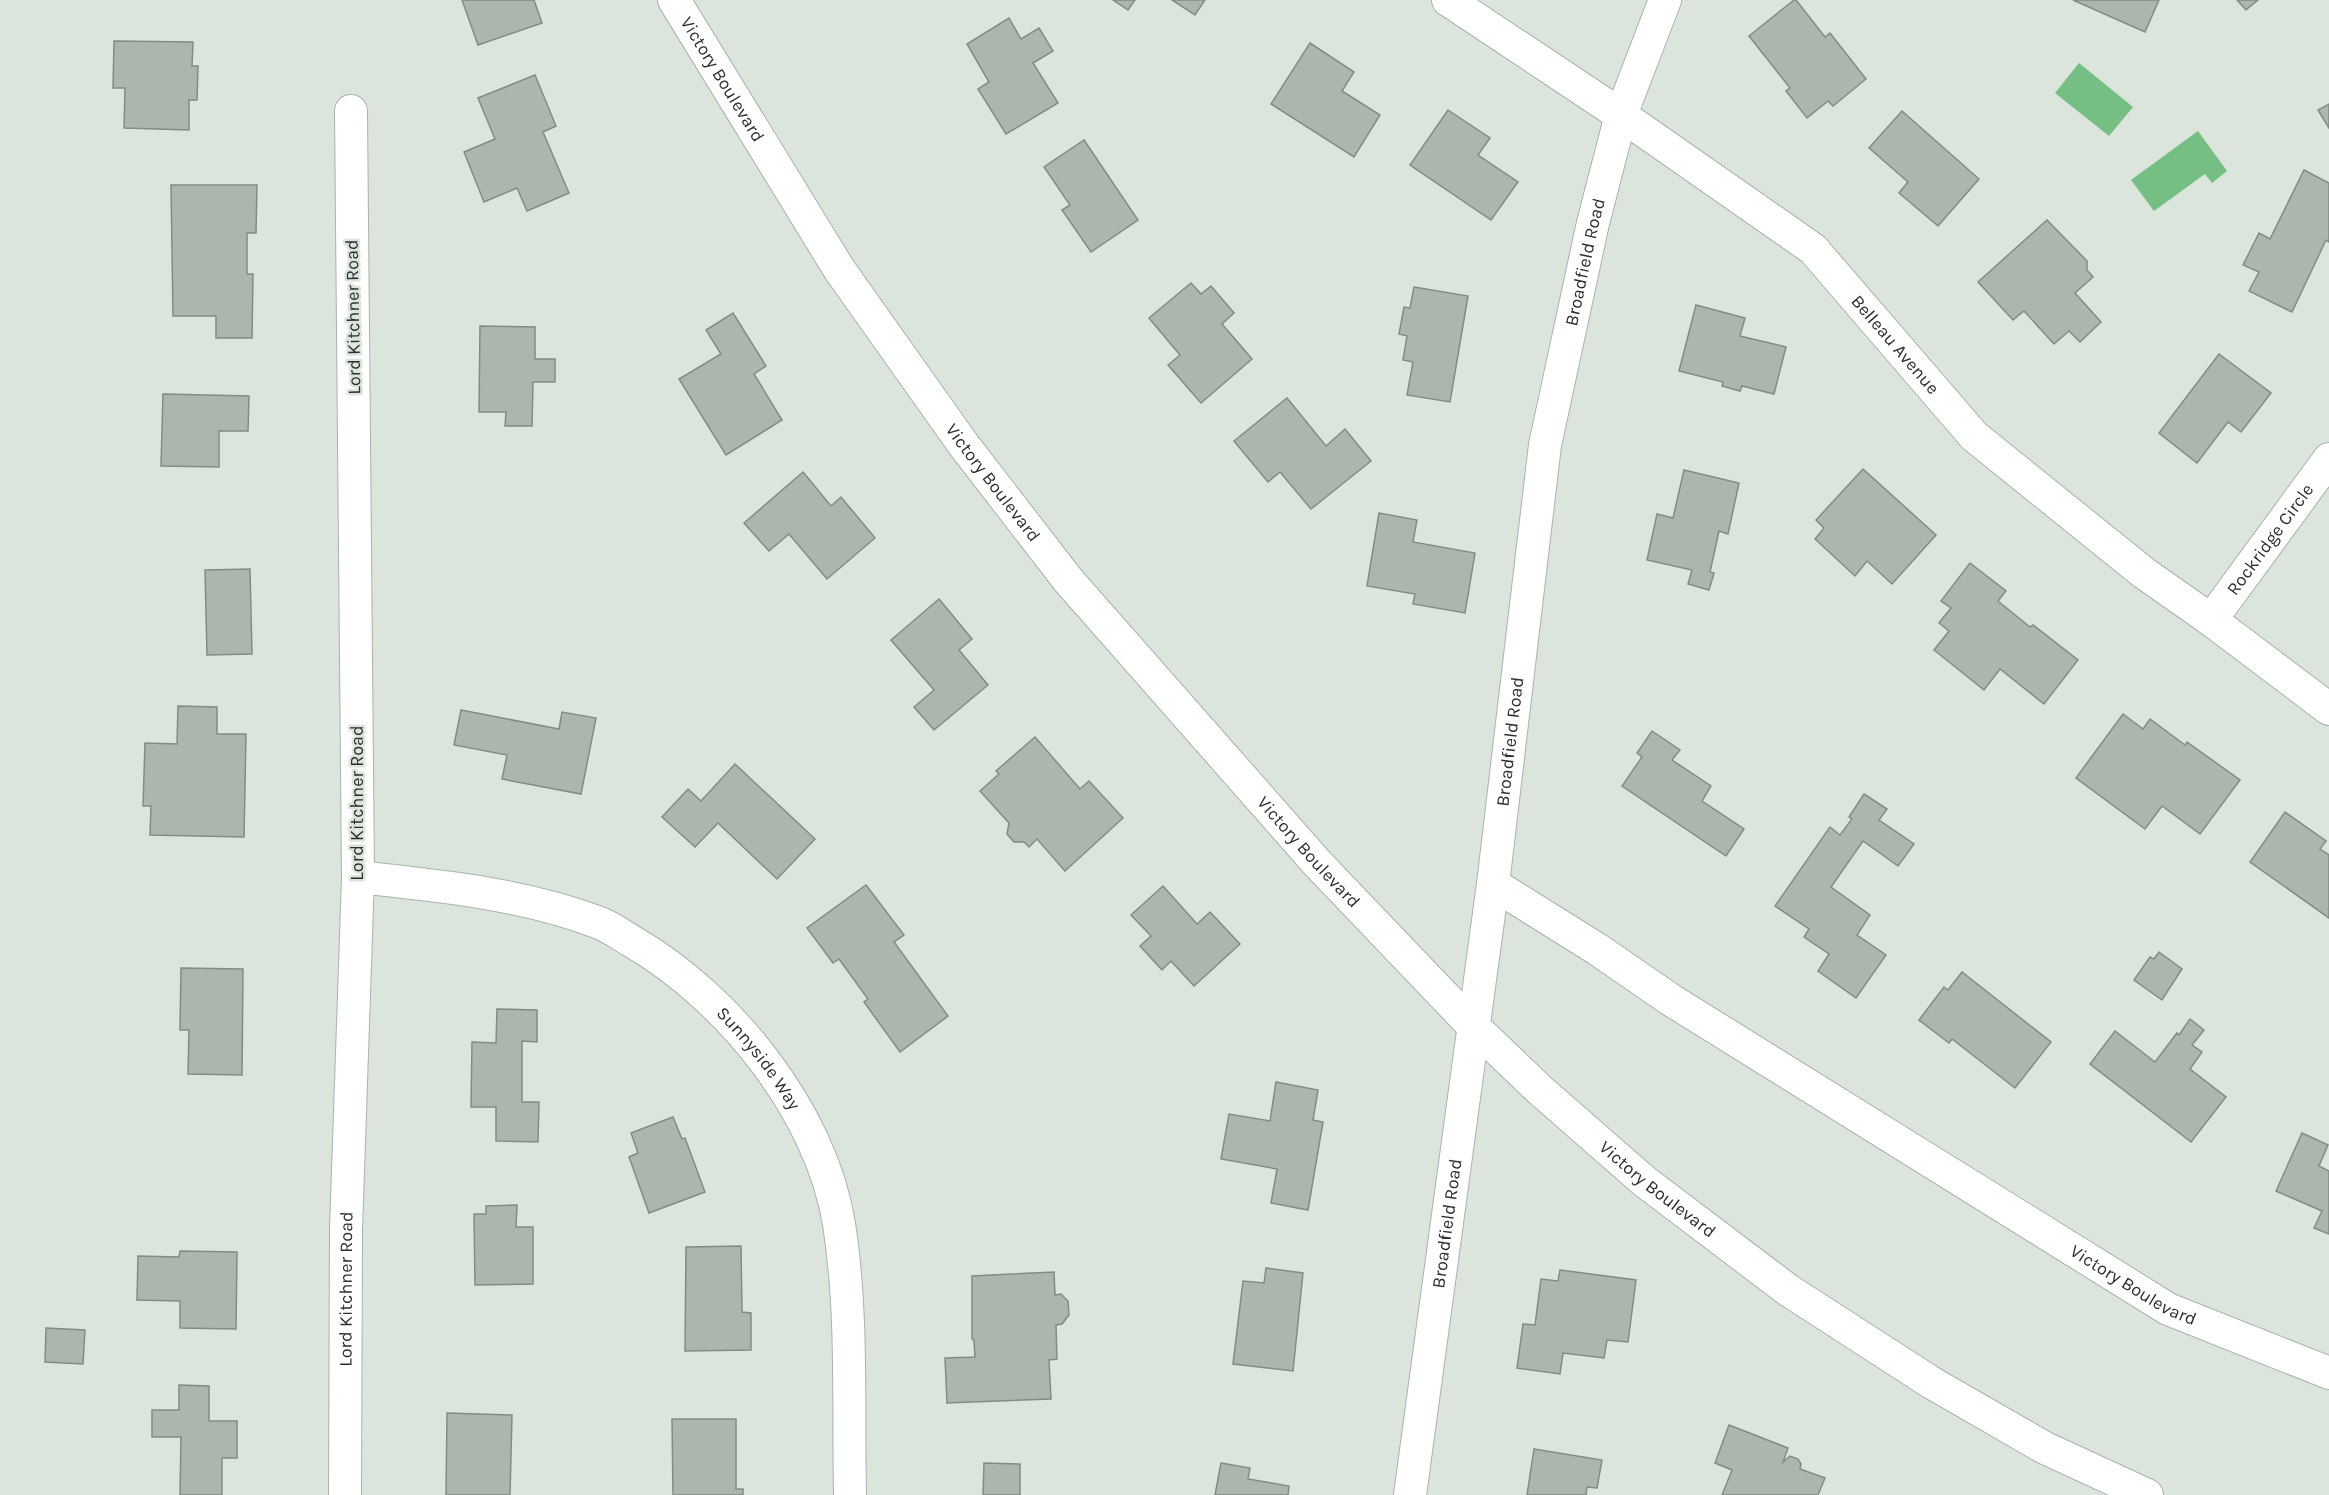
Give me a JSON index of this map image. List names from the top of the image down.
{
  "streets": {
    "street": [
      "Victory Boulevard",
      "Broadfield Road",
      "Lord Kitchner Road",
      "Belleau Avenue",
      "Rockridge Circle",
      "Sunnyside Way"
    ]
  },
  "crossings": [
    ["Victory Boulevard", "Broadfield Road"],
    ["Broadfield Road", "Belleau Avenue"],
    ["Lord Kitchner Road", "Sunnyside Way"],
    ["Belleau Avenue", "Rockridge Circle"]
  ]
}
